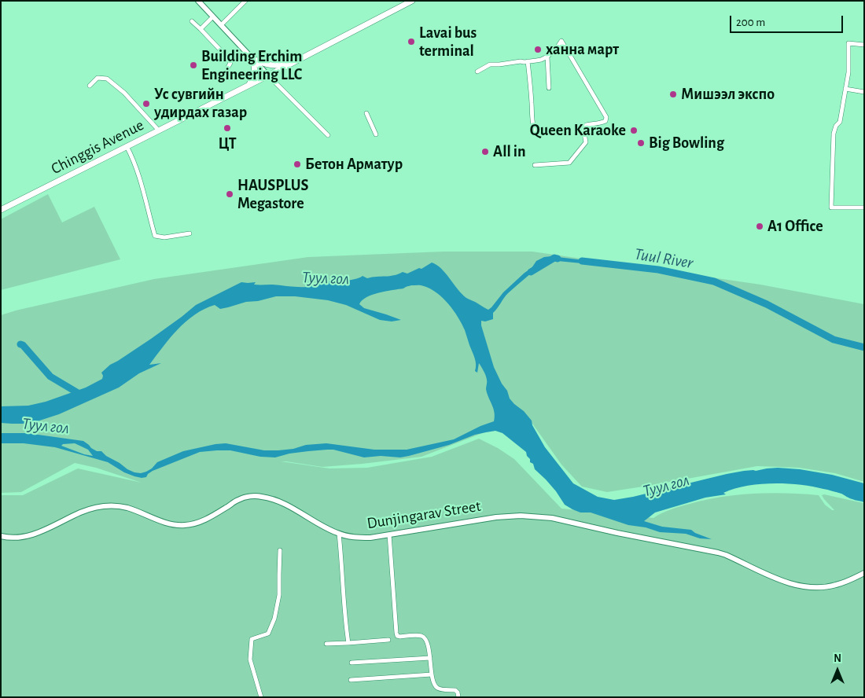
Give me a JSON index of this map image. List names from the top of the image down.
{
  "streets": {
    "highway": ["Chinggis Avenue"],
    "main road": ["Dunjingarav Street"]
  },
  "water": ["Tuul River", "Туул гол"],
  "places": [
    "Lavai bus terminal",
    "ханна март",
    "Building Erchim Engineering LLC",
    "Мишээл экспо",
    "Ус сувгийн удирдах газар",
    "ЦТ",
    "Queen Karaoke",
    "Big Bowling",
    "All in",
    "Бетон Арматур",
    "HAUSPLUS Megastore",
    "A1 Office"
  ],
  "scale_bar": "200 m",
  "north": "top"
}
